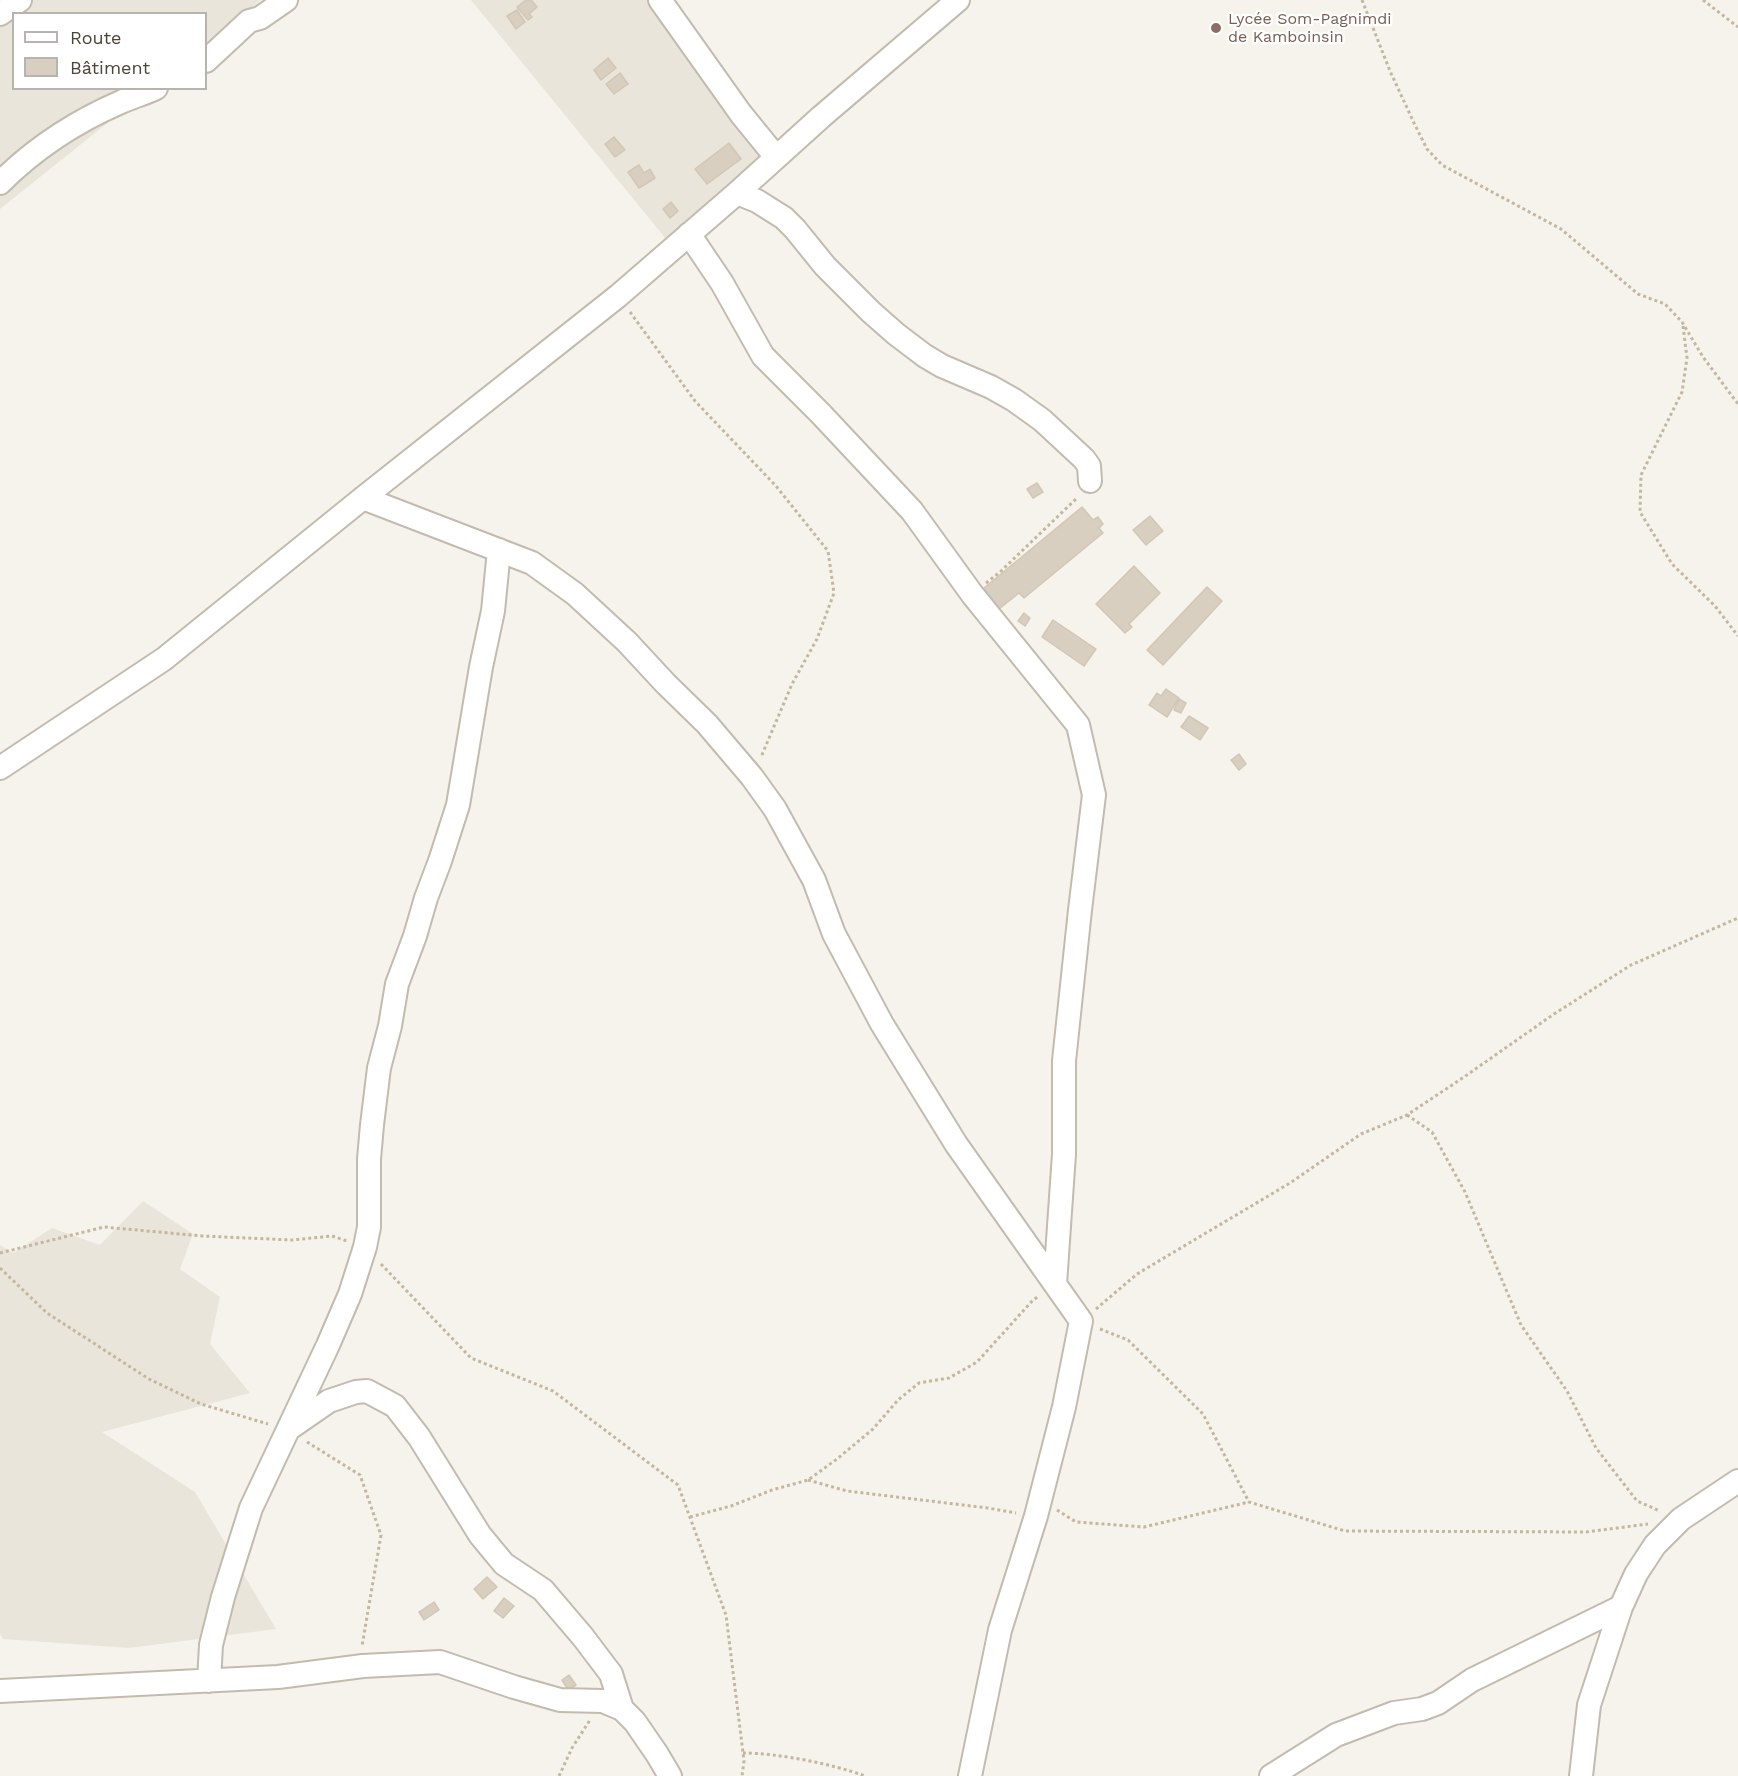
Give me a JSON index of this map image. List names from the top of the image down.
{
  "places": ["Lycée Som-Pagnimdi de Kamboinsin"],
  "legend": ["Route", "Bâtiment"]
}
